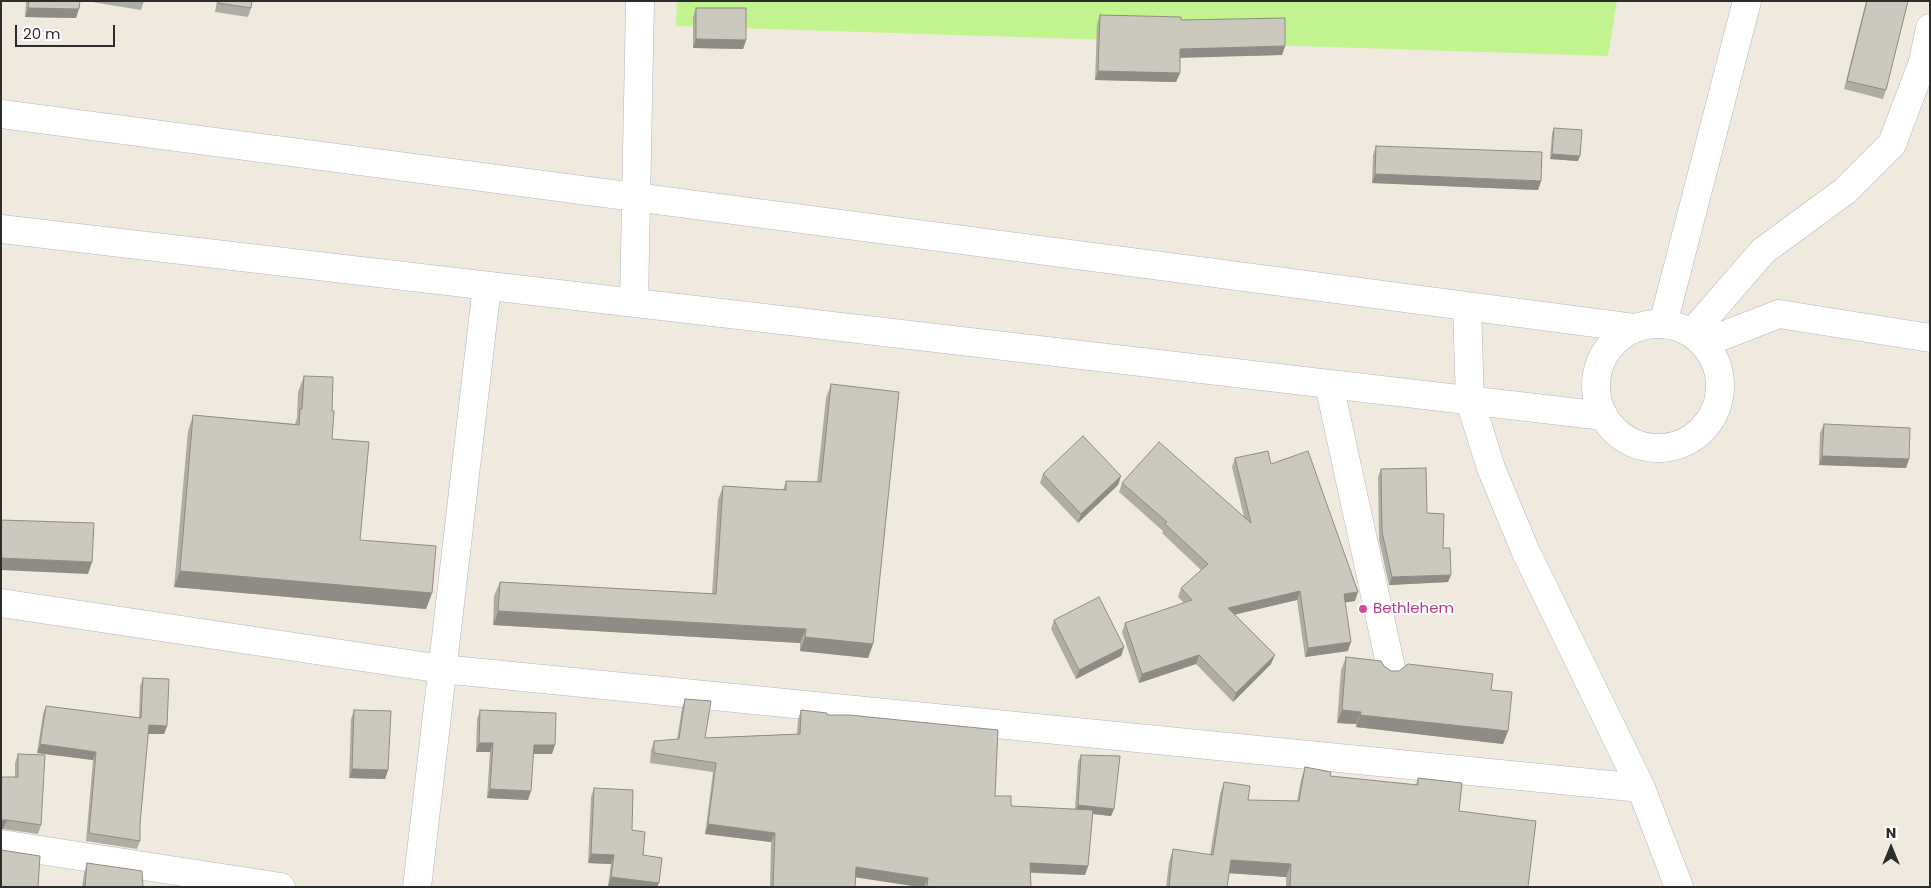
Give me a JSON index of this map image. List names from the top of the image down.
{
  "places": ["Bethlehem"],
  "scale_bar": "20 m",
  "north": "top"
}
